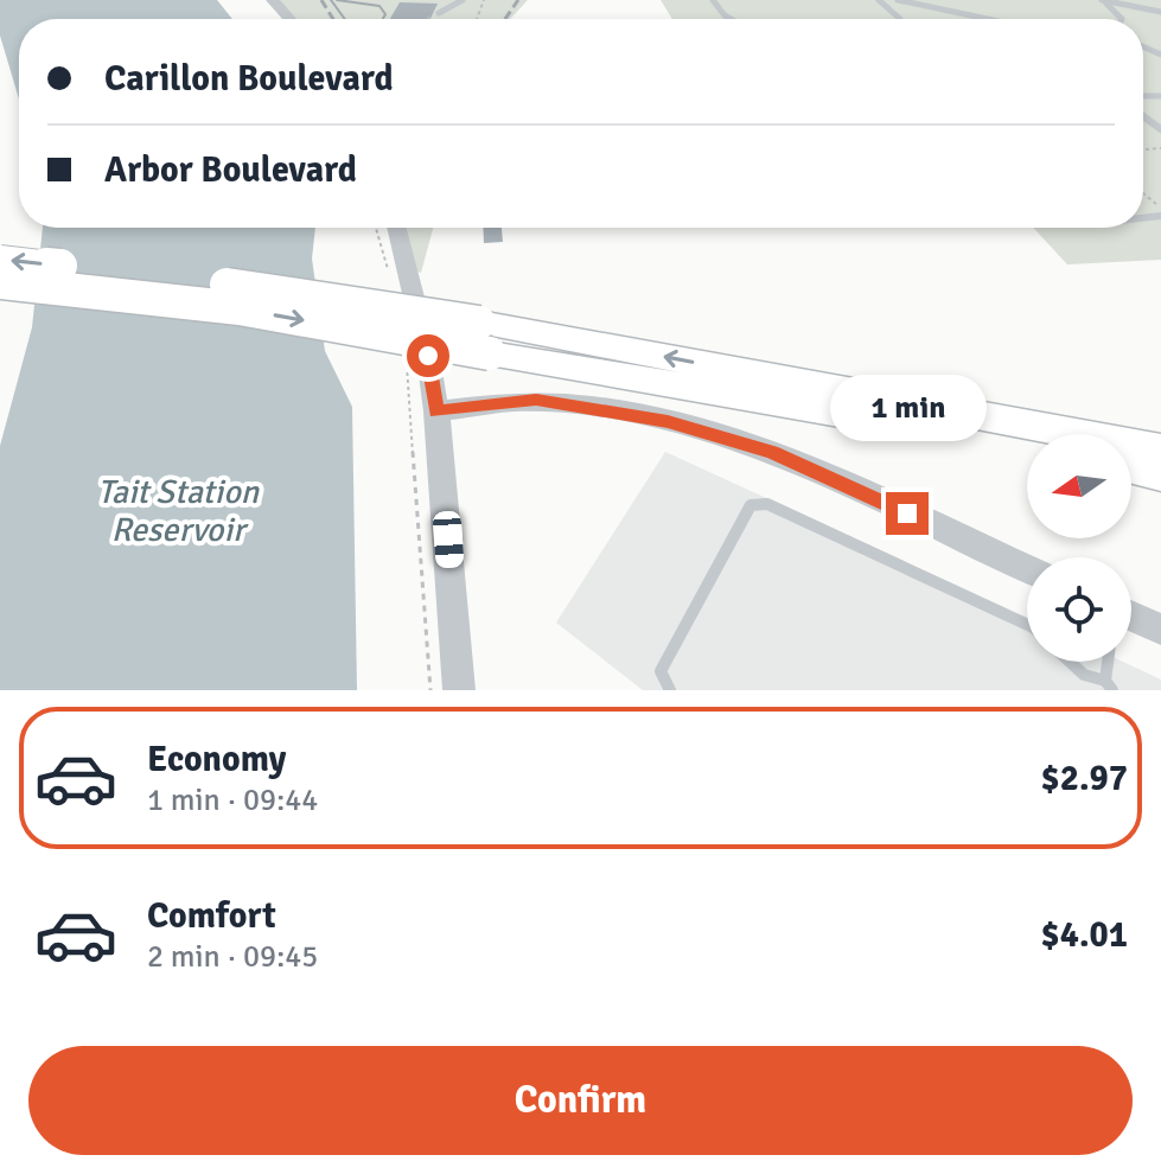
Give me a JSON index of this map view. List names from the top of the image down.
{
  "water": ["Tait Station Reservoir"],
  "north": "left",
  "page": {
    "banner": ["Carillon Boulevard", "Arbor Boulevard"],
    "bubble": "1 min",
    "list": [
      {
        "name": "Economy",
        "note": "1 min · 09:44",
        "value": "$2.97"
      },
      {
        "name": "Comfort",
        "note": "2 min · 09:45",
        "value": "$4.01"
      }
    ],
    "buttons": "Confirm"
  }
}
